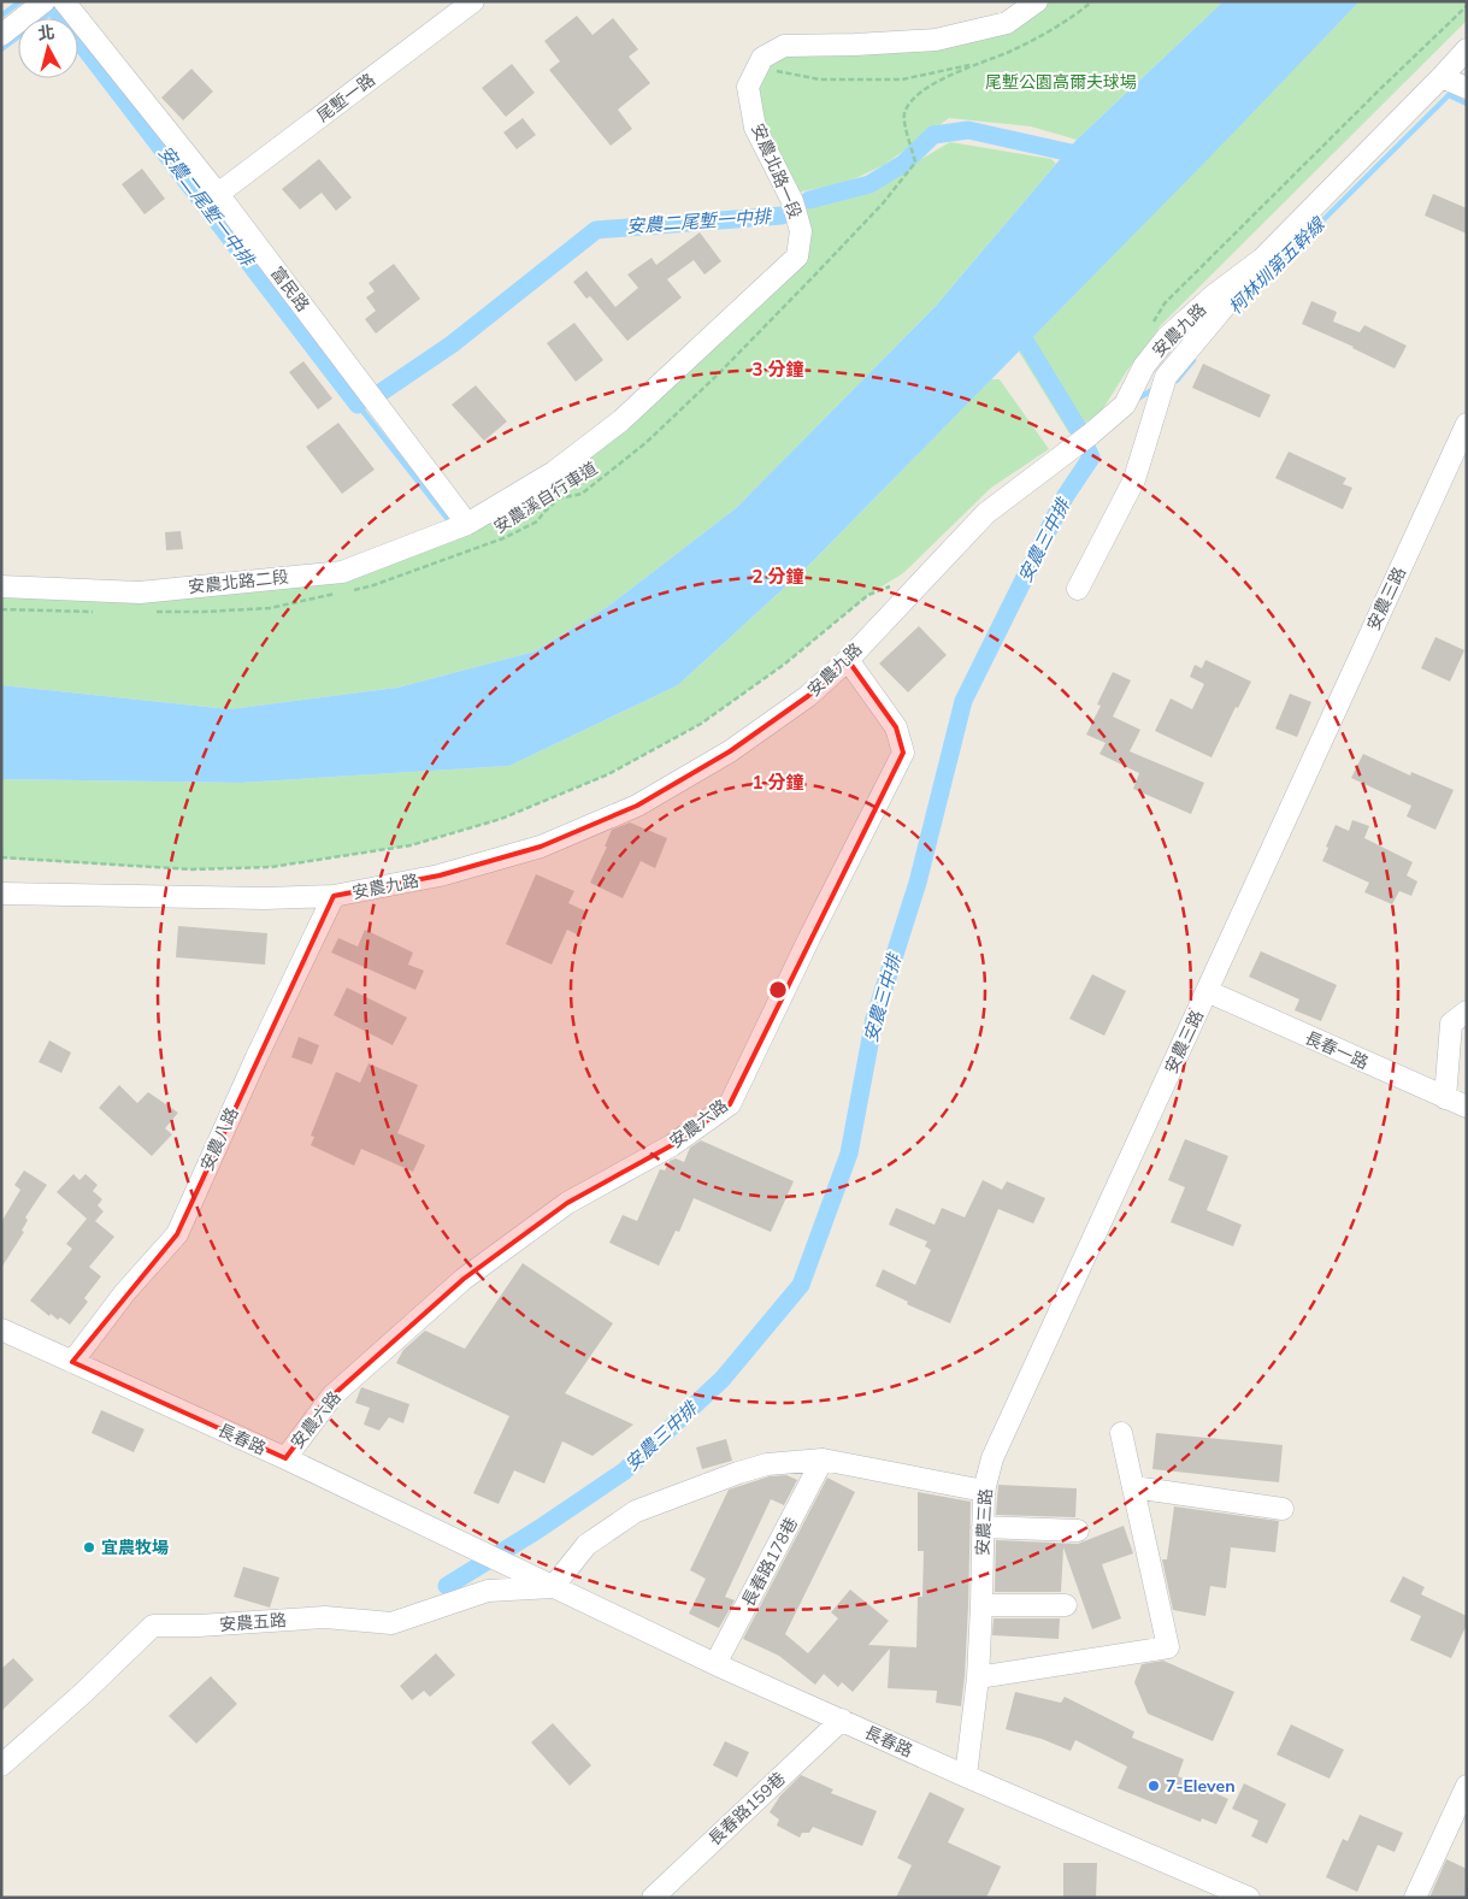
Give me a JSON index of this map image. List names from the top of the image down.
{
  "streets": {
    "street": [
      "尾塹一路",
      "安農北路一段",
      "富民路",
      "安農九路",
      "安農北路二段",
      "安農三路",
      "長春一路",
      "安農六路",
      "安農八路",
      "長春路",
      "長春路178巷",
      "安農五路",
      "長春路159巷"
    ],
    "path": ["安農溪自行車道"]
  },
  "crossings": [
    ["尾塹一路", "富民路"],
    ["安農北路一段", "富民路"],
    ["安農北路一段", "安農溪自行車道"],
    ["安農北路一段", "安農北路二段"],
    ["富民路", "安農北路二段"],
    ["安農九路", "安農六路"],
    ["安農九路", "安農八路"],
    ["安農三路", "長春一路"],
    ["安農三路", "長春路"],
    ["安農六路", "長春路"],
    ["安農八路", "長春路"],
    ["長春路", "長春路178巷"],
    ["長春路", "安農五路"],
    ["長春路", "長春路159巷"]
  ],
  "water": ["安農二尾塹一中排", "柯林圳第五幹線", "安農三中排"],
  "parks": ["尾塹公園高爾夫球場"],
  "places": ["宜農牧場", "7-Eleven"],
  "north": "top",
  "rings": ["3 分鐘", "2 分鐘", "1 分鐘"]
}
